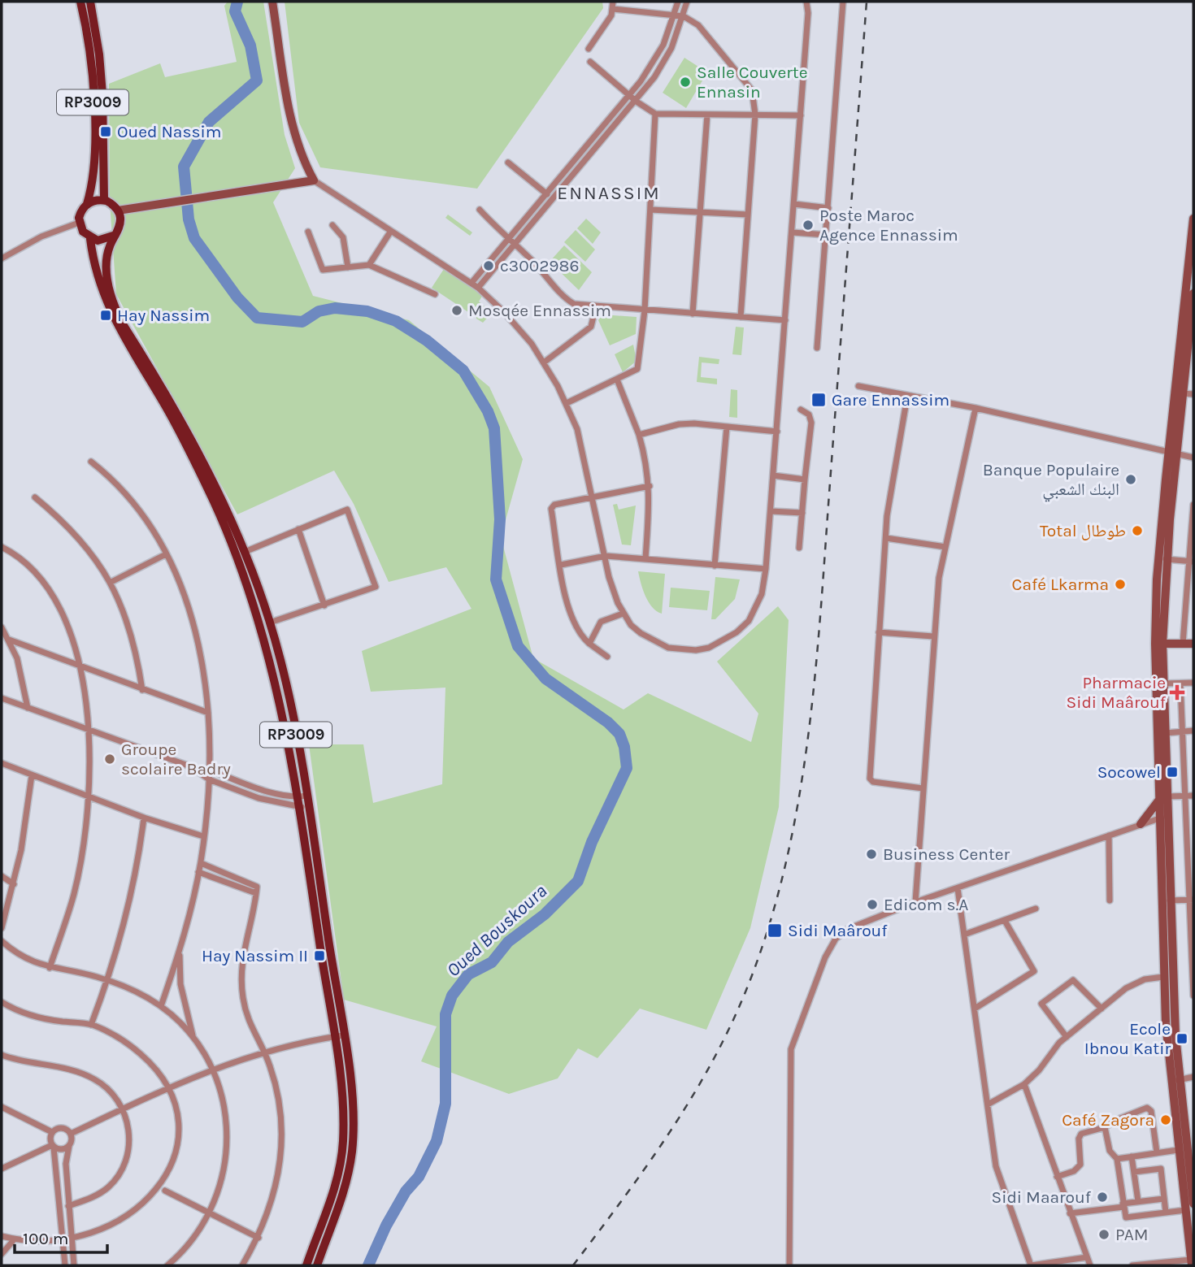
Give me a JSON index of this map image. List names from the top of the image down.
{
  "streets": {
    "main road": ["RP3009"]
  },
  "districts": ["ENNASSIM"],
  "water": ["Oued Bouskoura"],
  "places": {
    "other": [
      "Salle Couverte Ennasin",
      "Poste Maroc Agence Ennassim",
      "c3002986",
      "Mosqée Ennassim",
      "Banque Populaire البنك الشعبي",
      "Total طوطال",
      "Café Lkarma",
      "Groupe scolaire Badry",
      "Business Center",
      "Edicom s.A",
      "Café Zagora",
      "Sidi Maarouf",
      "PAM"
    ],
    "transit": [
      "Oued Nassim",
      "Hay Nassim",
      "Gare Ennassim",
      "Socowel",
      "Sidi Maârouf",
      "Hay Nassim II",
      "Ecole Ibnou Katir"
    ],
    "health": ["Pharmacie Sidi Maârouf"]
  },
  "scale_bar": "100 m"
}
